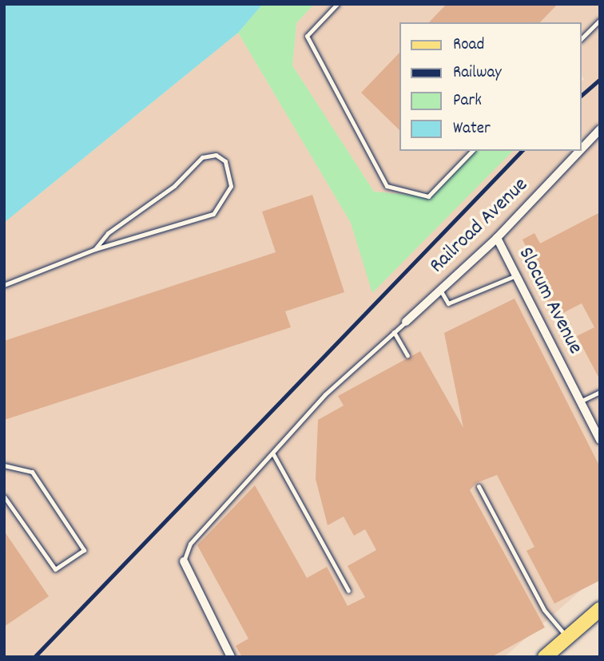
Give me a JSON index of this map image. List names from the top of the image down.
{
  "streets": {
    "street": ["Railroad Avenue", "Slocum Avenue"]
  },
  "crossings": [
    ["Railroad Avenue", "Slocum Avenue"]
  ],
  "legend": [
    "Road",
    "Railway",
    "Park",
    "Water"
  ]
}
